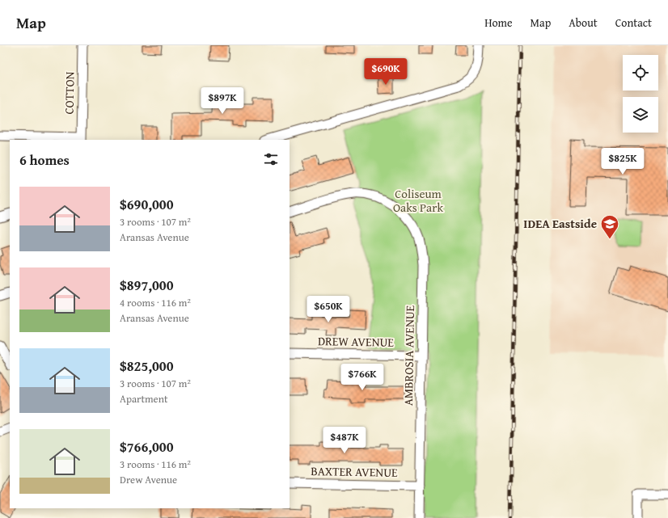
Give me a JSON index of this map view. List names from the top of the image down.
{
  "streets": {
    "street": [
      "COTTON",
      "DREW AVENUE",
      "AMBROSIA AVENUE",
      "BAXTER AVENUE"
    ]
  },
  "crossings": [
    ["DREW AVENUE", "AMBROSIA AVENUE"],
    ["AMBROSIA AVENUE", "BAXTER AVENUE"]
  ],
  "parks": ["Coliseum Oaks Park"],
  "places": {
    "school or university": ["IDEA Eastside"]
  },
  "page": {
    "header": "Map",
    "nav": [
      "Home",
      "Map",
      "About",
      "Contact"
    ],
    "price": [
      "$690K",
      "$897K",
      "$825K",
      "$650K",
      "$766K",
      "$487K"
    ],
    "heading": "6 homes",
    "list": [
      {
        "name": "$690,000",
        "note": "3 rooms · 107 m² · Aransas Avenue"
      },
      {
        "name": "$897,000",
        "note": "4 rooms · 116 m² · Aransas Avenue"
      },
      {
        "name": "$825,000",
        "note": "3 rooms · 107 m² · Apartment"
      },
      {
        "name": "$766,000",
        "note": "3 rooms · 116 m² · Drew Avenue"
      }
    ]
  }
}
